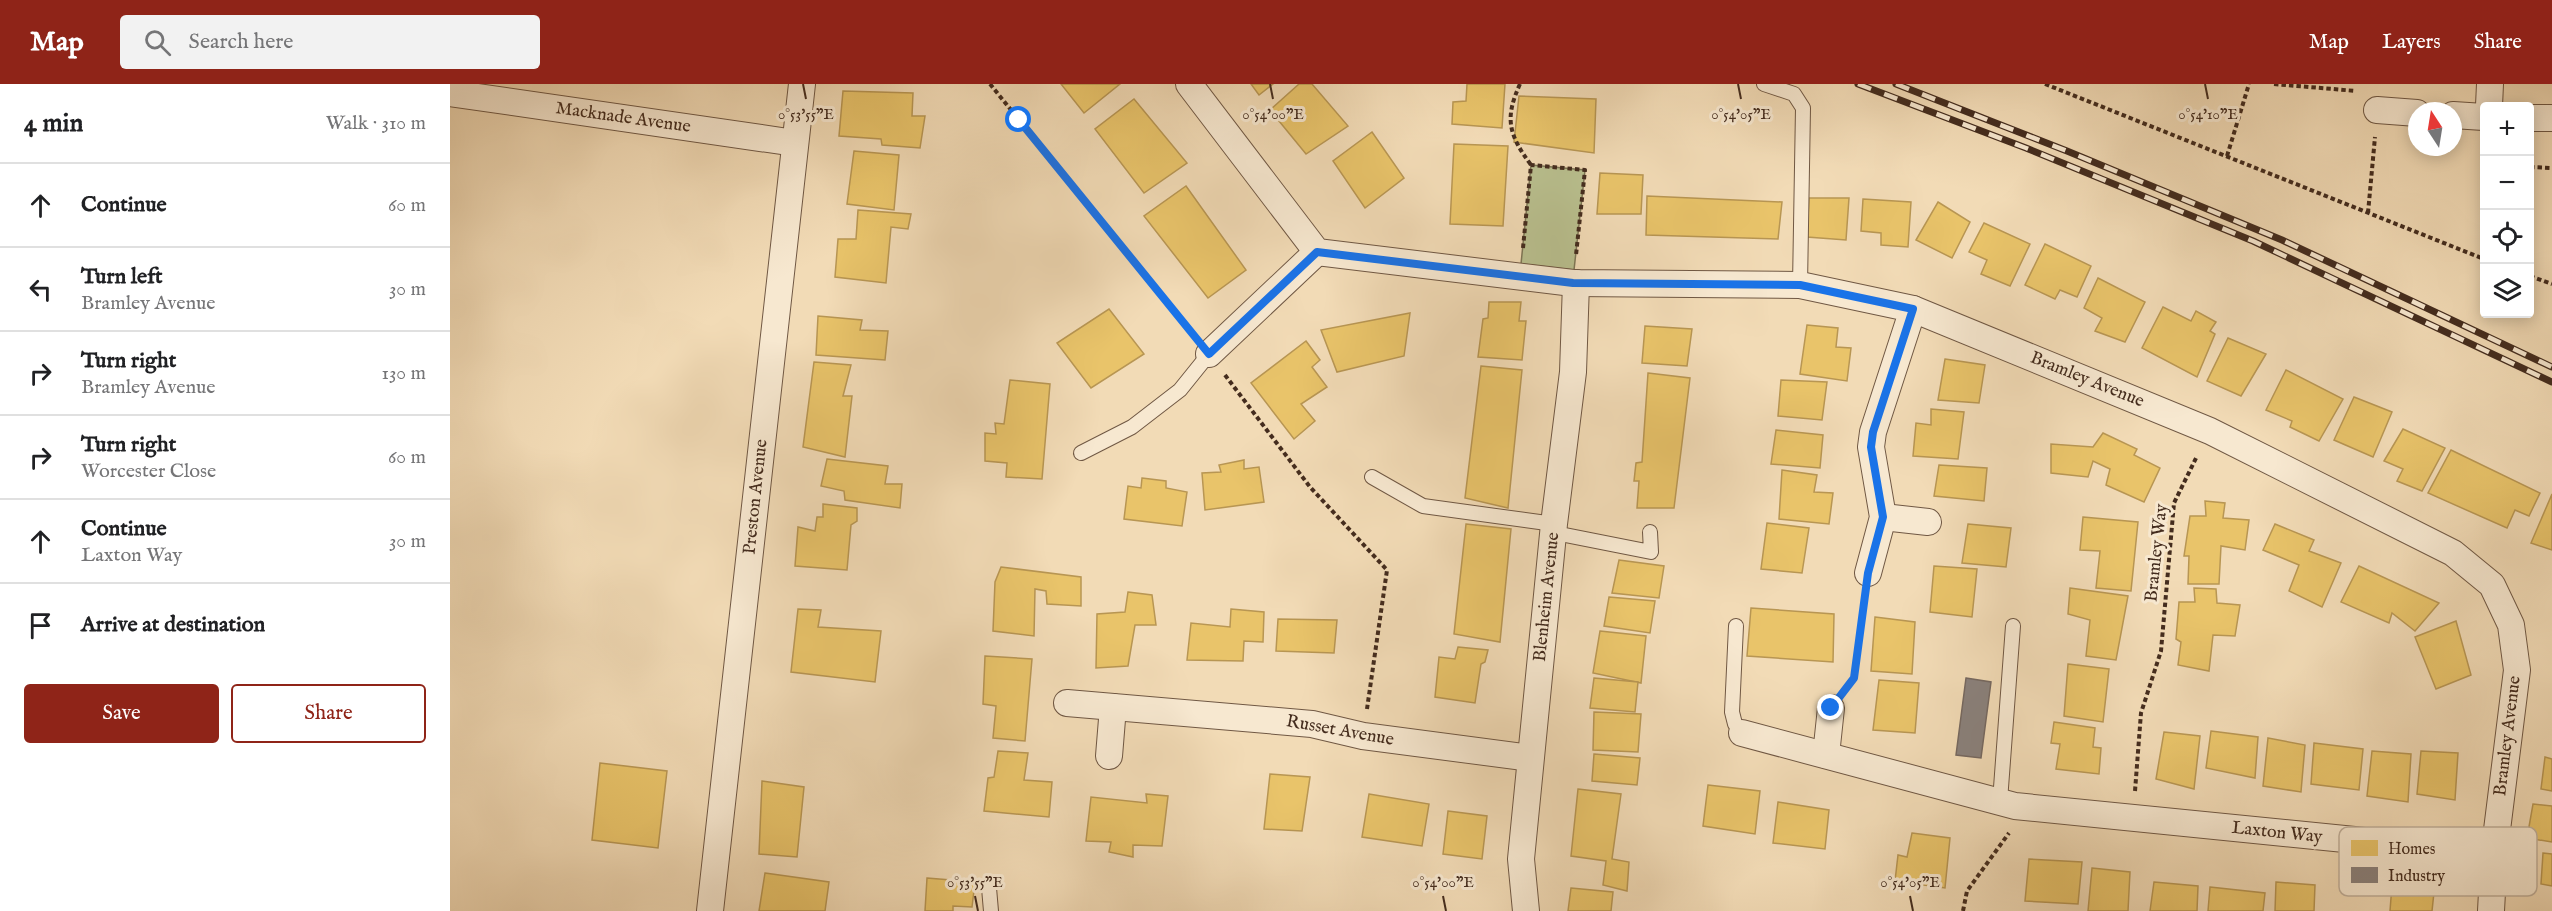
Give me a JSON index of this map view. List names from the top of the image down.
{
  "streets": {
    "street": [
      "Macknade Avenue",
      "Bramley Avenue",
      "Preston Avenue",
      "Blenheim Avenue",
      "Russet Avenue",
      "Laxton Way"
    ],
    "path": ["Bramley Way"]
  },
  "crossings": [
    ["Macknade Avenue", "Preston Avenue"],
    ["Bramley Avenue", "Bramley Way"],
    ["Bramley Avenue", "Blenheim Avenue"],
    ["Bramley Way", "Laxton Way"],
    ["Blenheim Avenue", "Russet Avenue"]
  ],
  "legend": ["Homes", "Industry"],
  "north": "top",
  "page": {
    "header": "Map",
    "search": "Search here",
    "nav": ["Map", "Layers", "Share"],
    "heading": ["4 min", "Walk · 310 m"],
    "map_buttons": ["+", "−"],
    "list": [
      ["Continue", "60 m"],
      ["Turn left", "Bramley Avenue", "30 m"],
      ["Turn right", "Bramley Avenue", "130 m"],
      ["Turn right", "Worcester Close", "60 m"],
      ["Continue", "Laxton Way", "30 m"],
      "Arrive at destination"
    ],
    "buttons": ["Save", "Share"]
  },
  "coordinates": [
    "0°53'55\"E",
    "0°54'00\"E",
    "0°54'05\"E",
    "0°54'10\"E"
  ]
}
